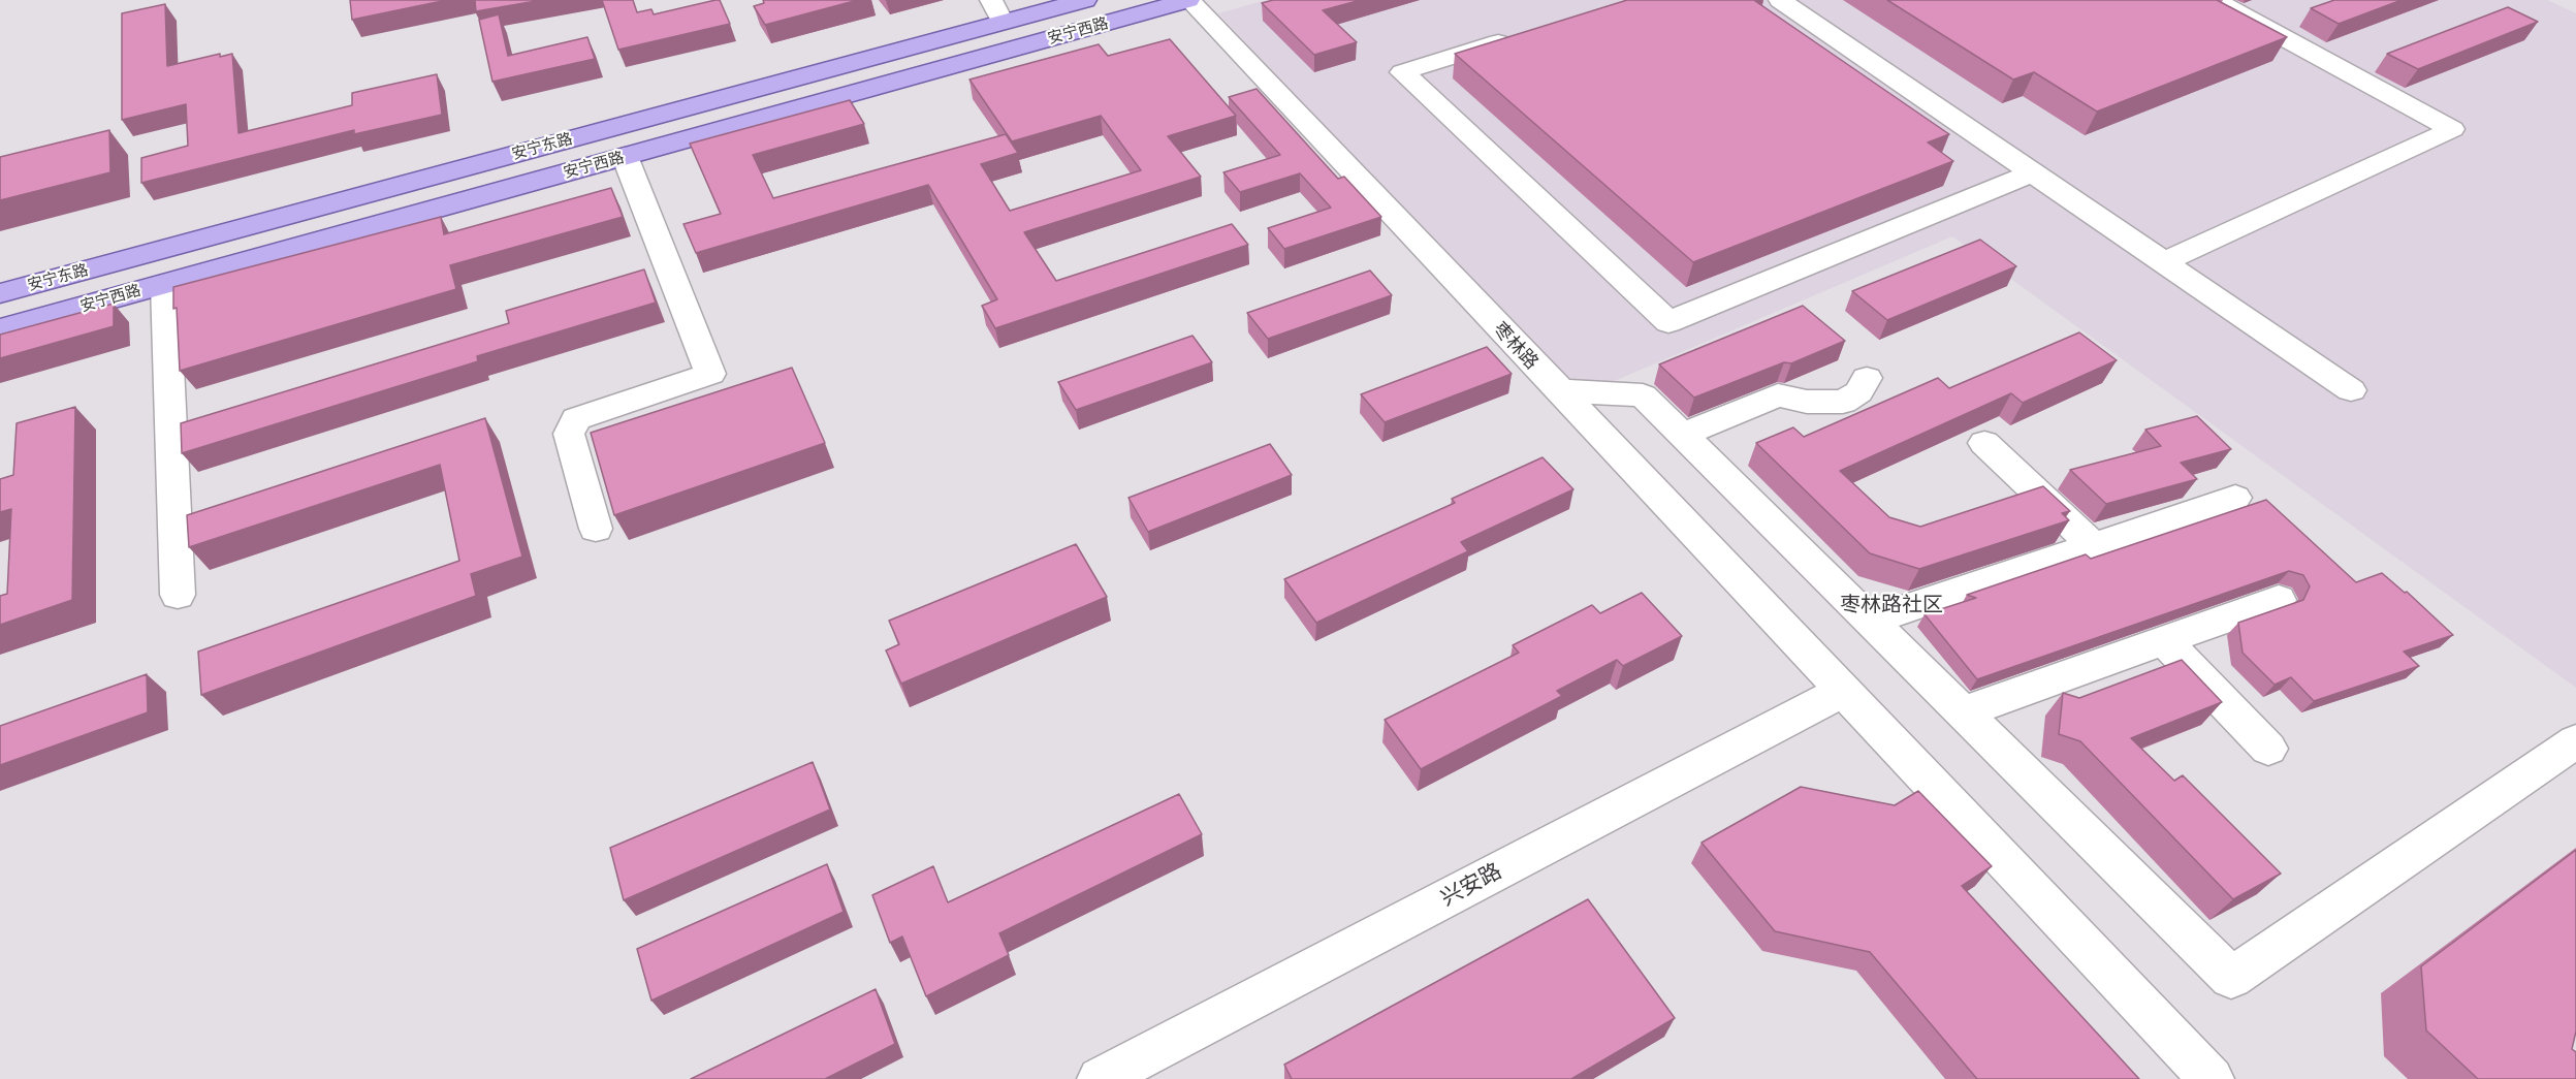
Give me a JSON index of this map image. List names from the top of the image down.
{
  "streets": {
    "main road": ["安宁西路", "安宁东路"],
    "street": ["枣林路", "兴安路"]
  },
  "crossings": [
    ["安宁西路", "枣林路"],
    ["枣林路", "兴安路"]
  ],
  "districts": ["枣林路社区"]
}
